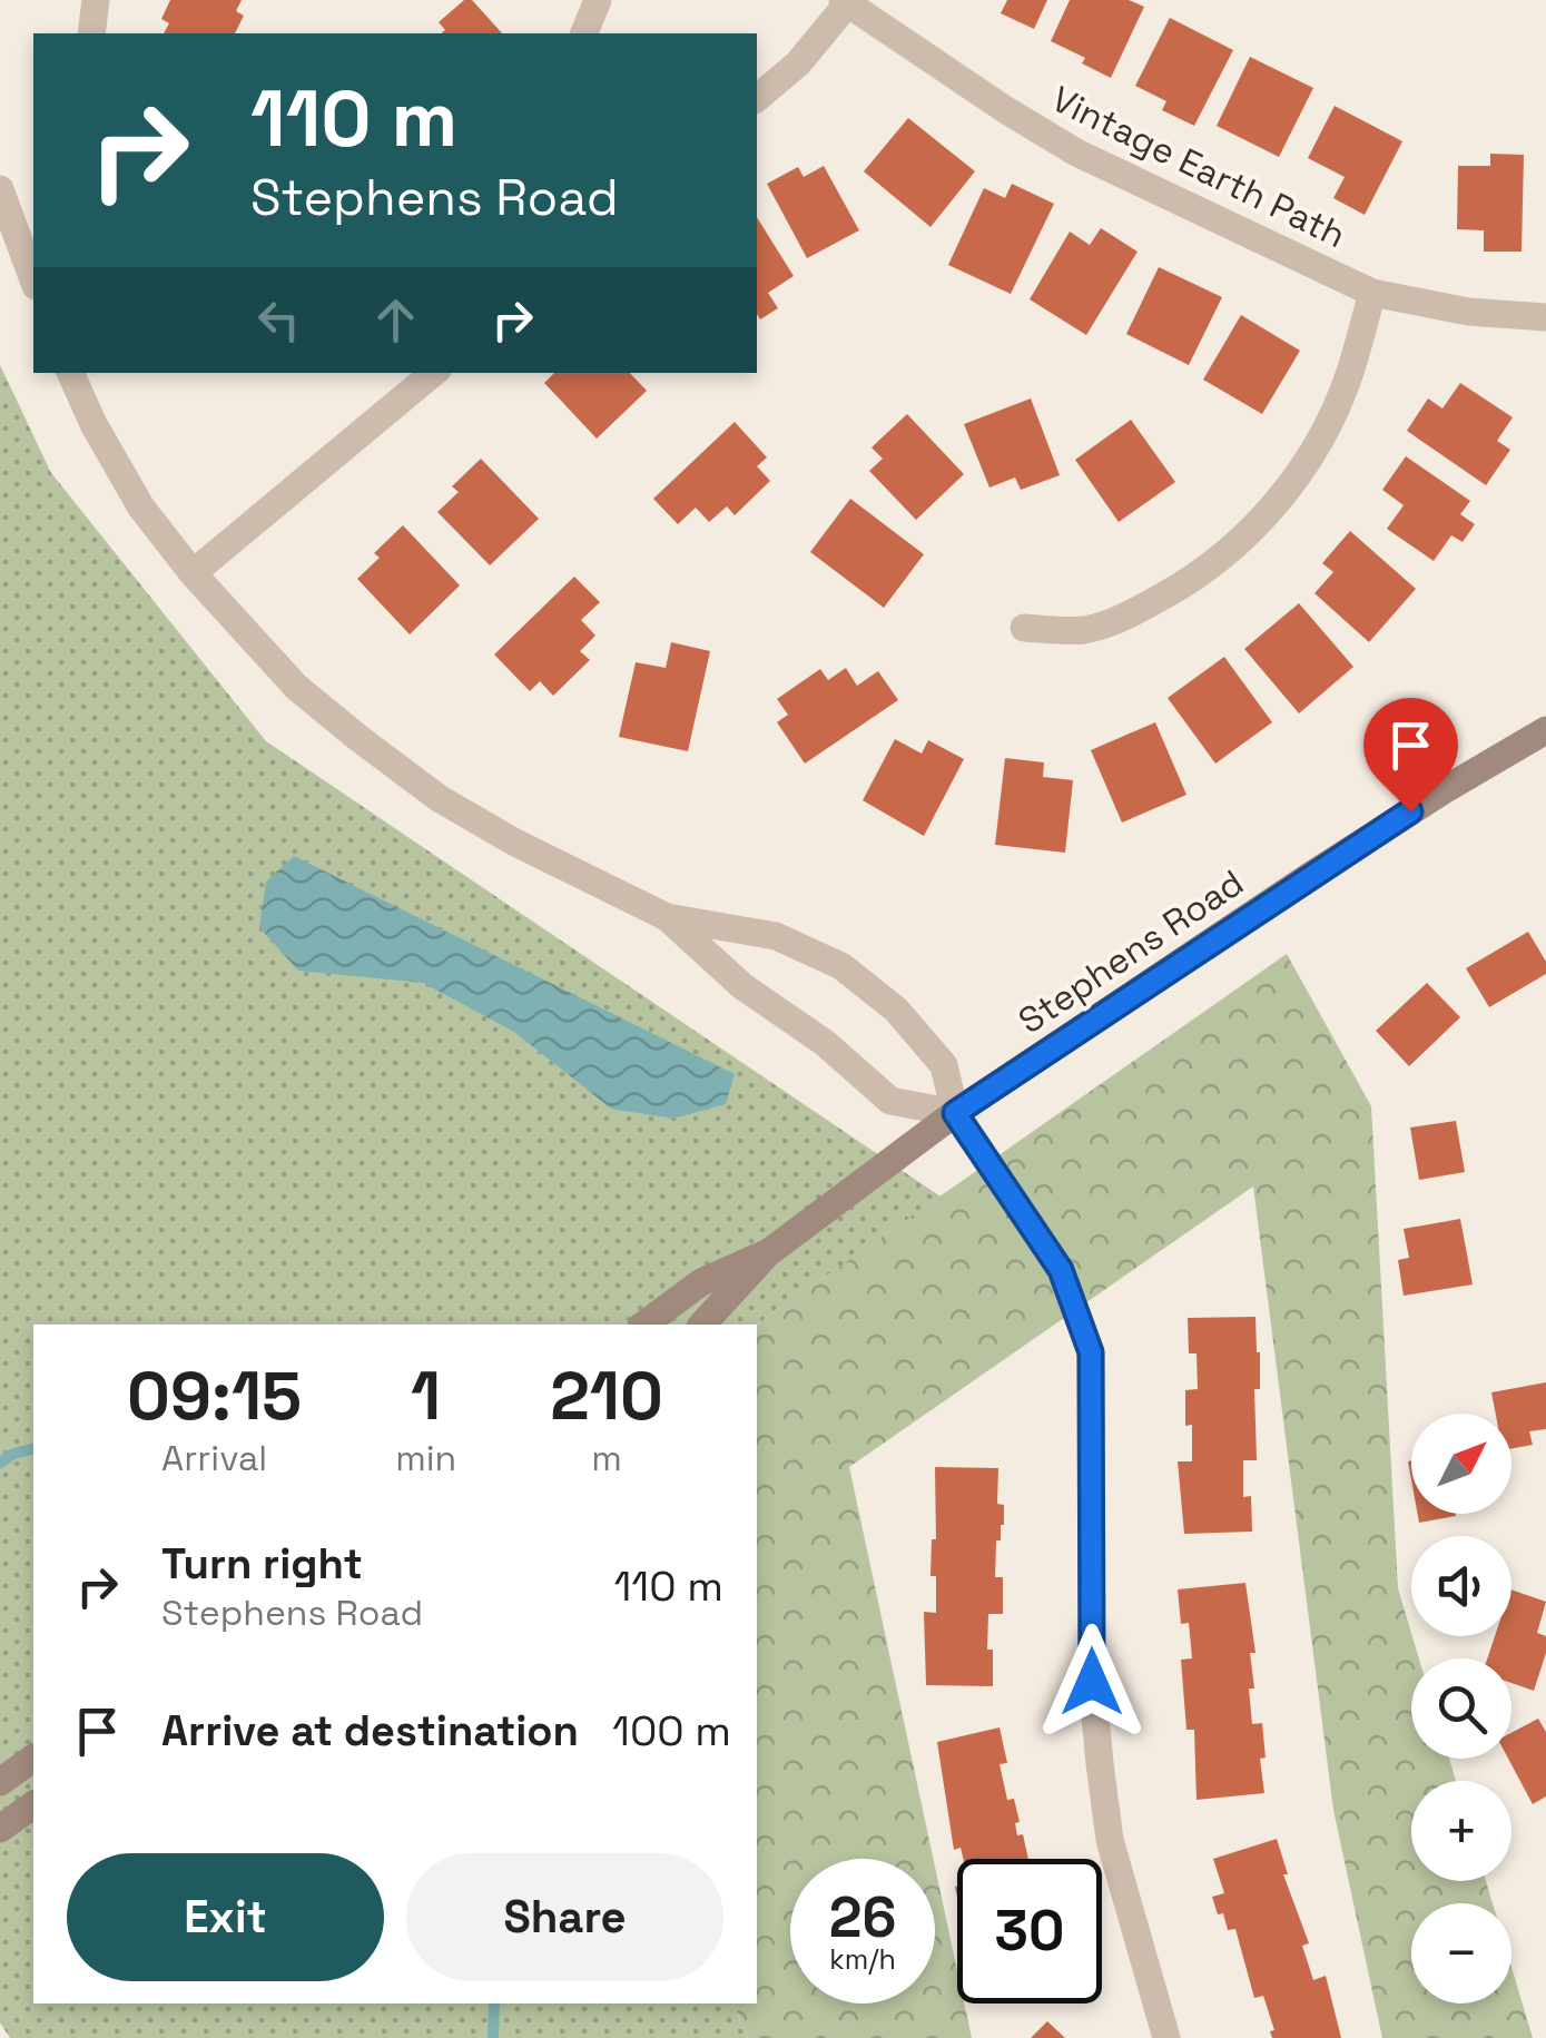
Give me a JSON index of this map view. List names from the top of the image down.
{
  "streets": {
    "street": ["Vintage Earth Path", "Stephens Road"]
  },
  "north": "top right",
  "page": {
    "turn": ["110 m", "Stephens Road"],
    "eta": [
      "09:15",
      "Arrival",
      "1",
      "min",
      "210",
      "m"
    ],
    "map_buttons": ["+", "−"],
    "list": [
      {
        "name": "Turn right",
        "note": "Stephens Road",
        "value": "110 m"
      },
      {
        "name": "Arrive at destination",
        "value": "100 m"
      }
    ],
    "buttons": ["Exit", "Share"],
    "speed": "26 km/h",
    "limit": "30"
  }
}
